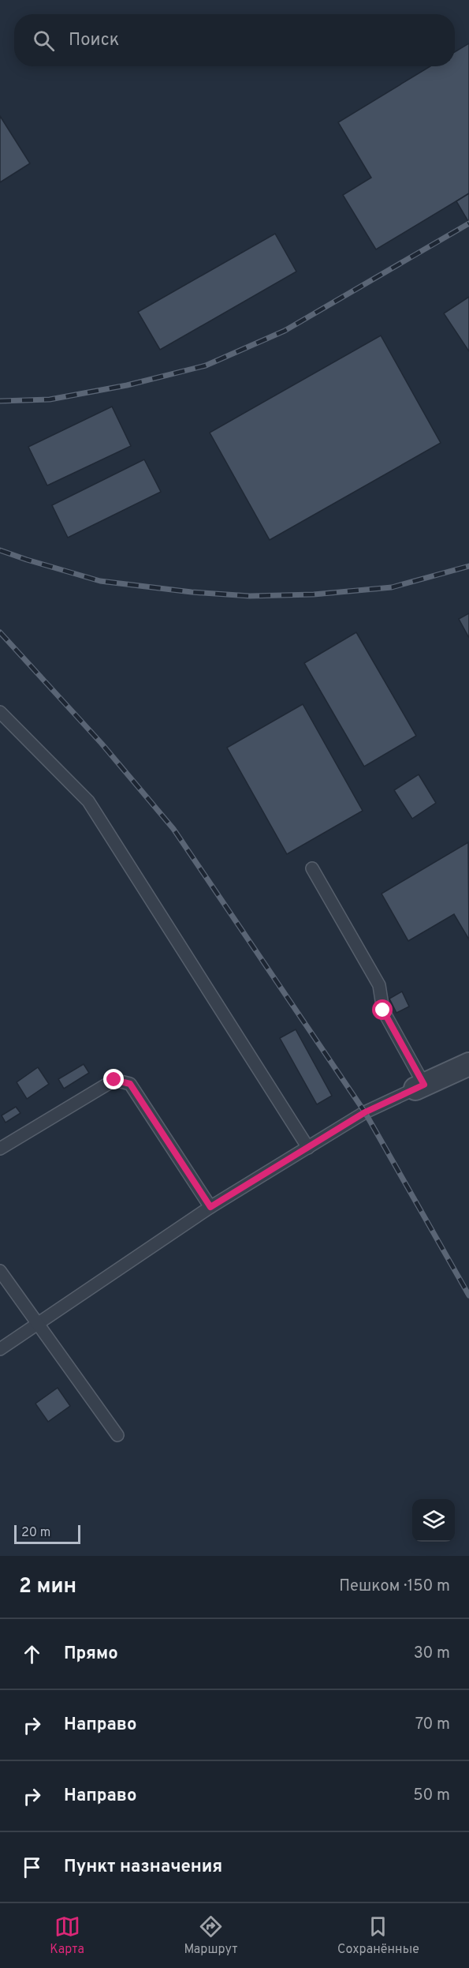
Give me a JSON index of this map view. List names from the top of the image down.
{
  "scale_bar": "20 m",
  "page": {
    "search": "Поиск",
    "scale": "20 m",
    "heading": ["2 мин", "Пешком · 150 m"],
    "list": [
      ["Прямо", "30 m"],
      ["Направо", "70 m"],
      ["Направо", "50 m"],
      "Пункт назначения"
    ],
    "nav": ["Карта", "Маршрут", "Сохранённые"]
  }
}
